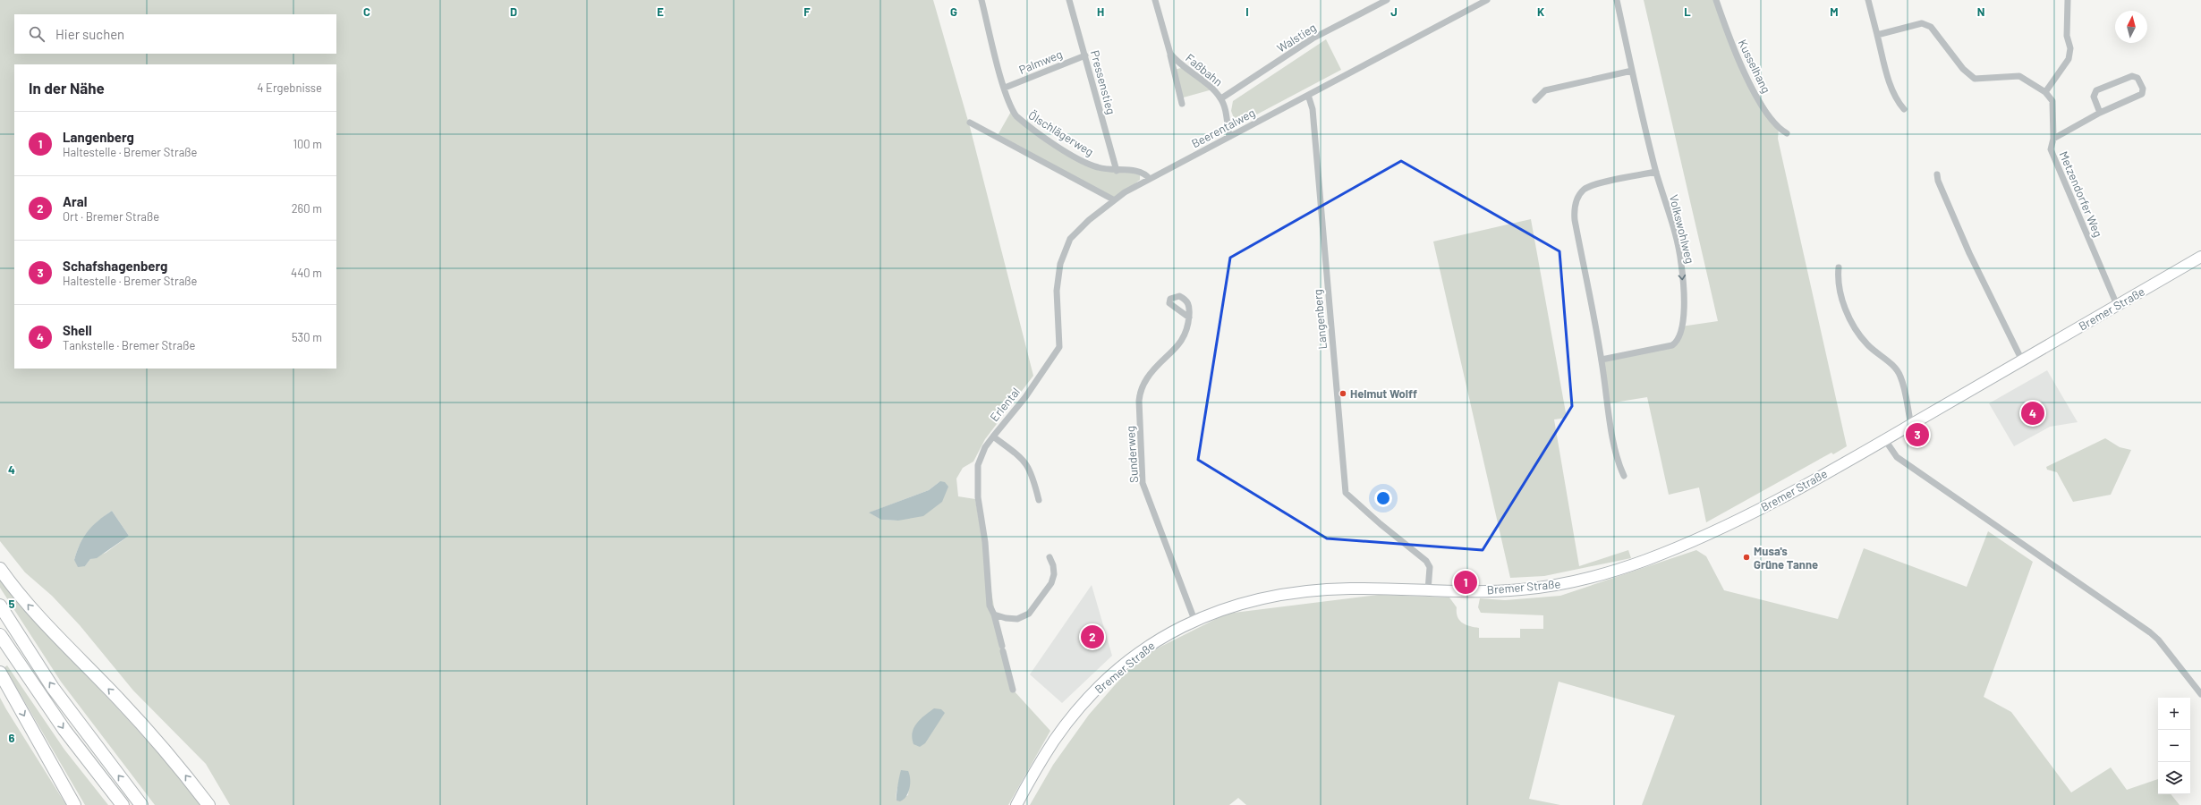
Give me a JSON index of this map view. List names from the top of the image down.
{
  "streets": {
    "main road": ["Bremer Straße"],
    "street": [
      "Walstieg",
      "Palmweg",
      "Kusselhang",
      "Faßbahn",
      "Pressenstieg",
      "Beerentalweg",
      "Ölschlägerweg",
      "Metzendorfer Weg",
      "Volkswohlweg",
      "Langenberg",
      "Erlental",
      "Sunderweg"
    ]
  },
  "crossings": [
    ["Walstieg", "Faßbahn"],
    ["Palmweg", "Pressenstieg"],
    ["Palmweg", "Ölschlägerweg"],
    ["Faßbahn", "Beerentalweg"],
    ["Pressenstieg", "Ölschlägerweg"],
    ["Beerentalweg", "Ölschlägerweg"],
    ["Beerentalweg", "Langenberg"],
    ["Beerentalweg", "Erlental"],
    ["Metzendorfer Weg", "Bremer Straße"],
    ["Bremer Straße", "Langenberg"],
    ["Bremer Straße", "Sunderweg"]
  ],
  "places": ["Helmut Wolff", "Musa's Grüne Tanne"],
  "north": "top",
  "page": {
    "search": "Hier suchen",
    "heading": ["In der Nähe", "4 Ergebnisse"],
    "list": [
      {
        "mark": "1",
        "name": "Langenberg",
        "note": "Haltestelle · Bremer Straße",
        "value": "100 m"
      },
      {
        "mark": "2",
        "name": "Aral",
        "note": "Ort · Bremer Straße",
        "value": "260 m"
      },
      {
        "mark": "3",
        "name": "Schafshagenberg",
        "note": "Haltestelle · Bremer Straße",
        "value": "440 m"
      },
      {
        "mark": "4",
        "name": "Shell",
        "note": "Tankstelle · Bremer Straße",
        "value": "530 m"
      }
    ],
    "pins": [
      "4",
      "3",
      "1",
      "2"
    ],
    "map_buttons": ["+", "−"]
  },
  "grid": {
    "columns": [
      "C",
      "D",
      "E",
      "F",
      "G",
      "H",
      "I",
      "J",
      "K",
      "L",
      "M",
      "N"
    ],
    "rows": ["4", "5", "6"]
  }
}
